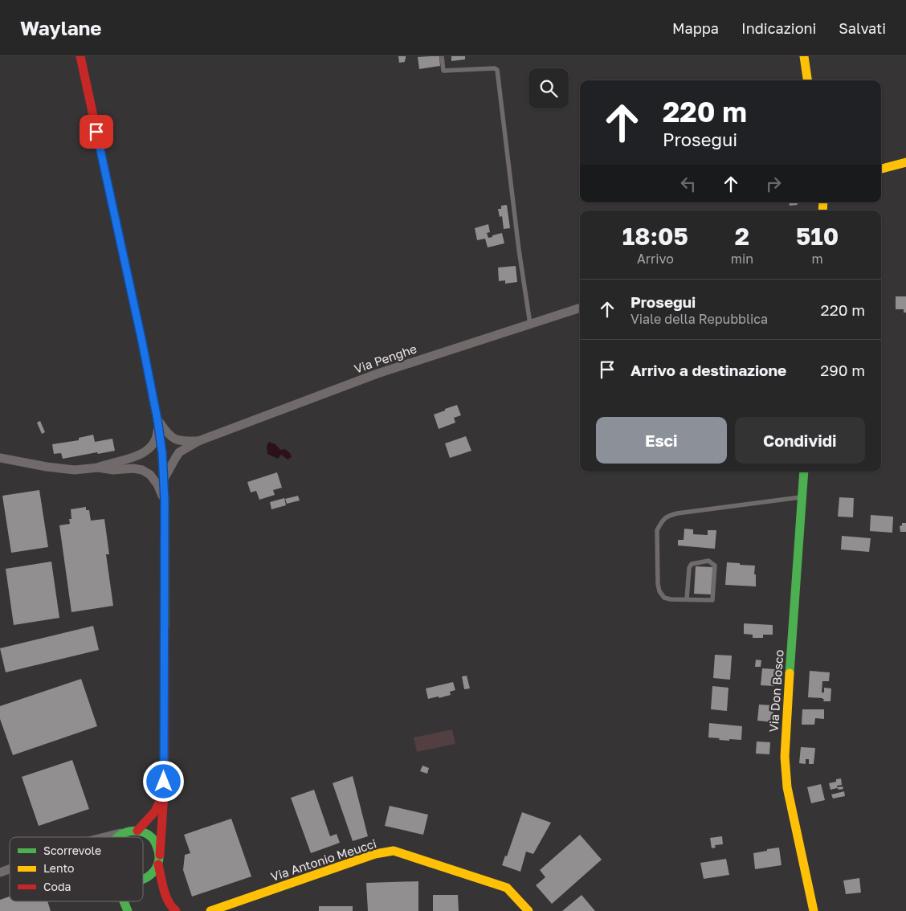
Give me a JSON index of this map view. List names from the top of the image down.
{
  "streets": {
    "main road": ["Via Don Bosco", "Via Antonio Meucci"],
    "street": ["Via Penghe"]
  },
  "legend": ["Scorrevole", "Lento", "Coda"],
  "page": {
    "header": "Waylane",
    "nav": ["Mappa", "Indicazioni", "Salvati"],
    "turn": ["220 m", "Prosegui"],
    "eta": [
      "18:05",
      "Arrivo",
      "2",
      "min",
      "510",
      "m"
    ],
    "list": [
      {
        "name": "Prosegui",
        "note": "Viale della Repubblica",
        "value": "220 m"
      },
      {
        "name": "Arrivo a destinazione",
        "value": "290 m"
      }
    ],
    "buttons": ["Esci", "Condividi"]
  }
}
